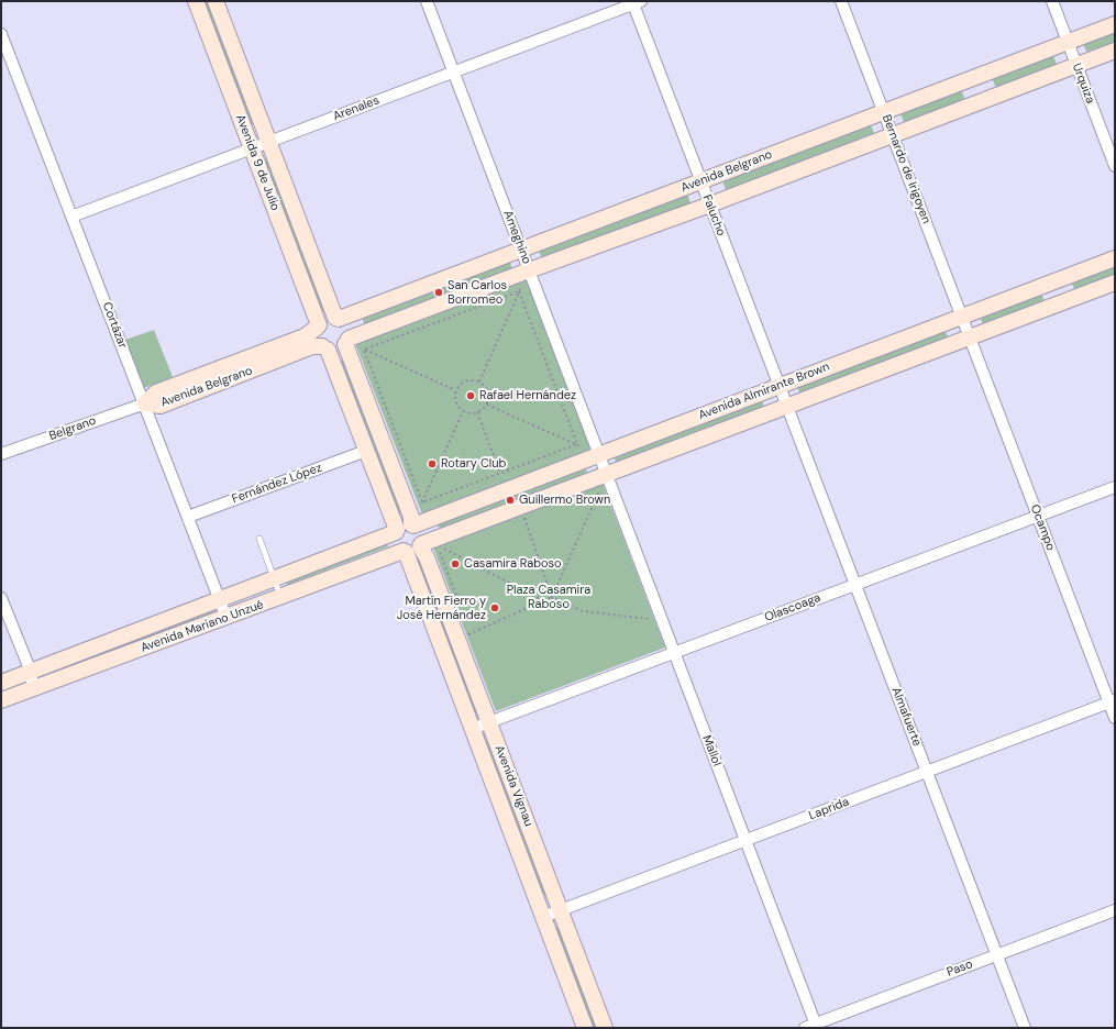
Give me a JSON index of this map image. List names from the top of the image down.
{
  "streets": {
    "main road": [
      "Avenida 9 de Julio",
      "Avenida Belgrano",
      "Avenida Almirante Brown",
      "Avenida Mariano Unzué",
      "Avenida Vignau"
    ],
    "street": [
      "Urquiza",
      "Arenales",
      "Bernardo de Irigoyen",
      "Falucho",
      "Ameghino",
      "Cortázar",
      "Belgrano",
      "Fernández López",
      "Ocampo",
      "Olascoaga",
      "Almafuerte",
      "Mallol",
      "Laprida",
      "Paso"
    ]
  },
  "crossings": [
    ["Urquiza", "Avenida Belgrano"],
    ["Arenales", "Avenida 9 de Julio"],
    ["Arenales", "Falucho"],
    ["Arenales", "Ameghino"],
    ["Arenales", "Cortázar"],
    ["Avenida 9 de Julio", "Avenida Belgrano"],
    ["Bernardo de Irigoyen", "Avenida Belgrano"],
    ["Bernardo de Irigoyen", "Avenida Almirante Brown"],
    ["Bernardo de Irigoyen", "Ocampo"],
    ["Avenida Belgrano", "Falucho"],
    ["Avenida Belgrano", "Ameghino"],
    ["Avenida Belgrano", "Cortázar"],
    ["Avenida Belgrano", "Belgrano"],
    ["Falucho", "Avenida Almirante Brown"],
    ["Falucho", "Almafuerte"],
    ["Ameghino", "Avenida Almirante Brown"],
    ["Ameghino", "Mallol"],
    ["Cortázar", "Belgrano"],
    ["Cortázar", "Fernández López"],
    ["Cortázar", "Avenida Mariano Unzué"],
    ["Avenida Almirante Brown", "Ocampo"],
    ["Avenida Almirante Brown", "Avenida Mariano Unzué"],
    ["Avenida Almirante Brown", "Almafuerte"],
    ["Avenida Almirante Brown", "Mallol"],
    ["Avenida Almirante Brown", "Avenida Vignau"],
    ["Ocampo", "Olascoaga"],
    ["Ocampo", "Laprida"],
    ["Olascoaga", "Almafuerte"],
    ["Olascoaga", "Mallol"],
    ["Olascoaga", "Avenida Vignau"],
    ["Avenida Mariano Unzué", "Avenida Vignau"],
    ["Almafuerte", "Laprida"],
    ["Almafuerte", "Paso"],
    ["Mallol", "Laprida"],
    ["Mallol", "Paso"],
    ["Avenida Vignau", "Laprida"]
  ],
  "parks": ["Plaza Casamira Raboso"],
  "places": [
    "San Carlos Borromeo",
    "Rafael Hernández",
    "Rotary Club",
    "Guillermo Brown",
    "Casamira Raboso",
    "Martín Fierro y José Hernández"
  ]
}
